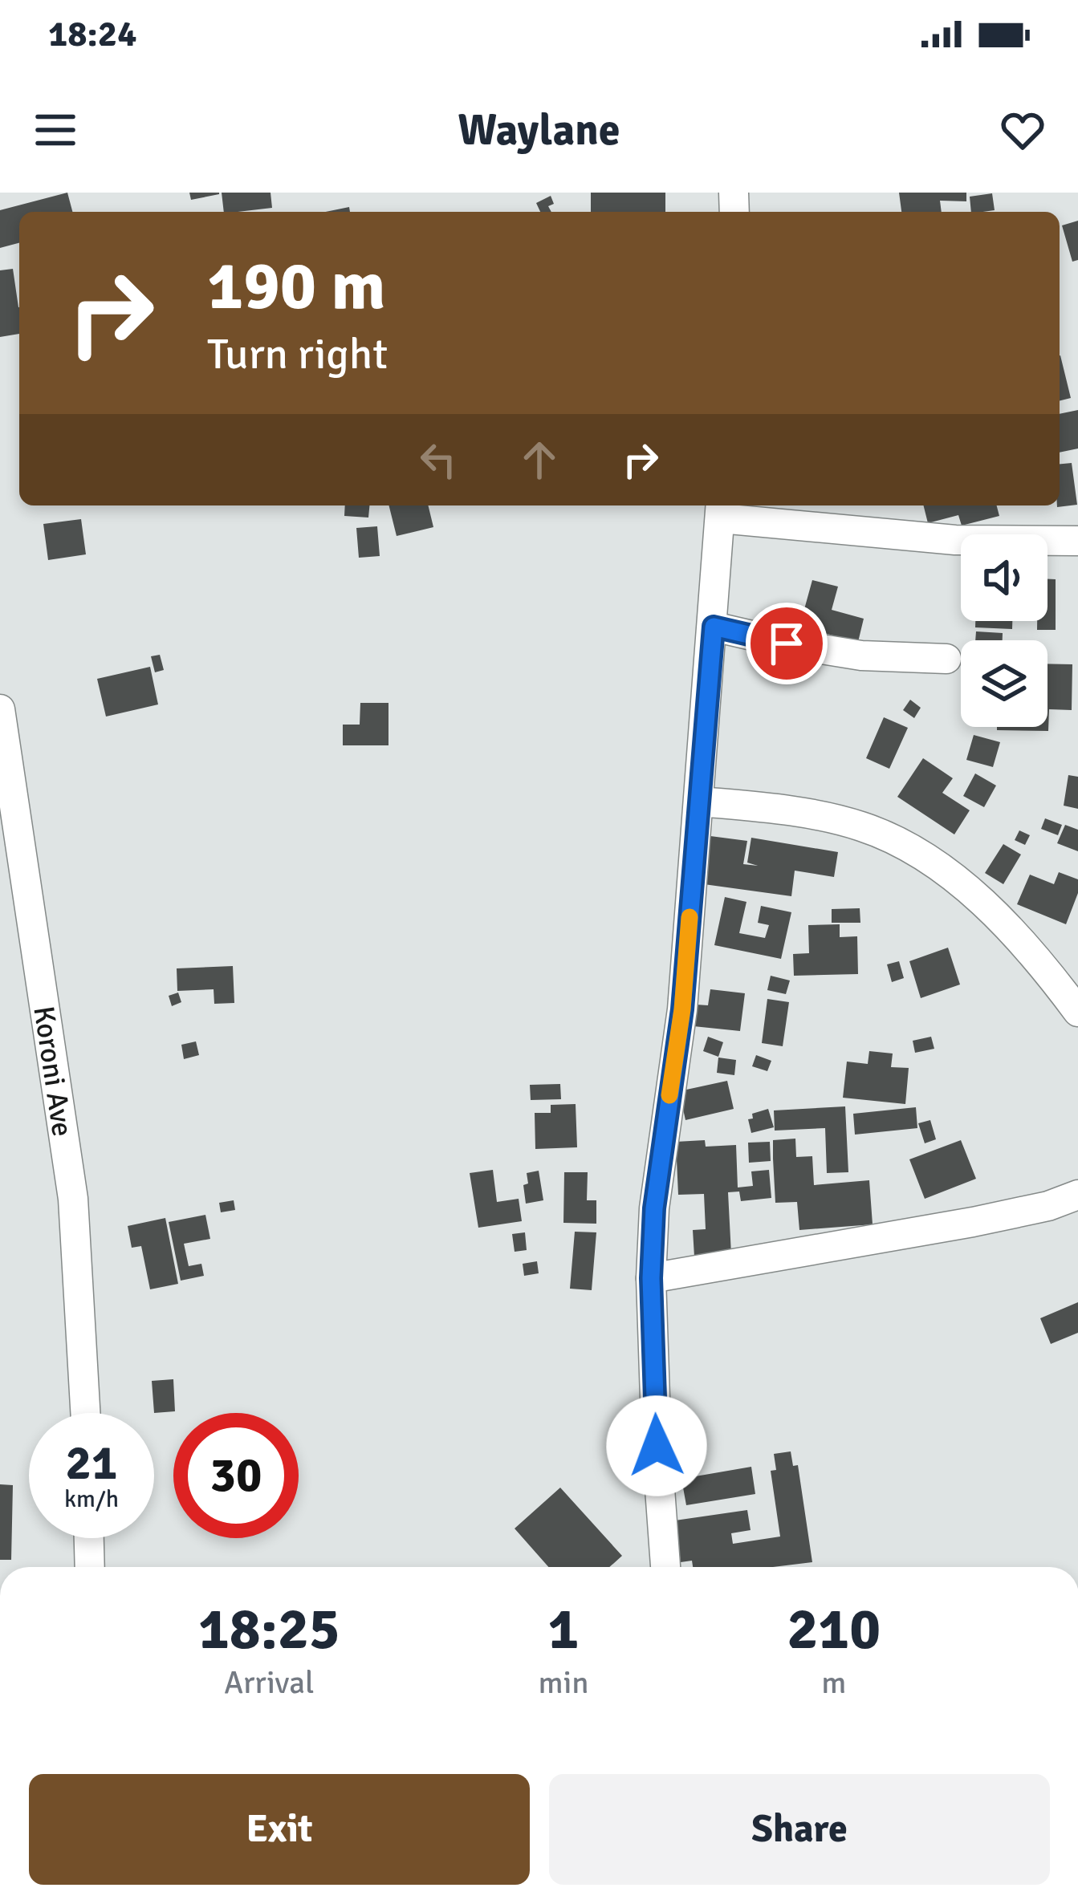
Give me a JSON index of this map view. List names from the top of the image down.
{
  "streets": {
    "street": ["Koroni Ave"]
  },
  "page": {
    "status": "18:24",
    "header": "Waylane",
    "turn": ["190 m", "Turn right"],
    "speed": "21 km/h",
    "limit": "30",
    "eta": [
      "18:25",
      "Arrival",
      "1",
      "min",
      "210",
      "m"
    ],
    "buttons": ["Exit", "Share"]
  }
}
